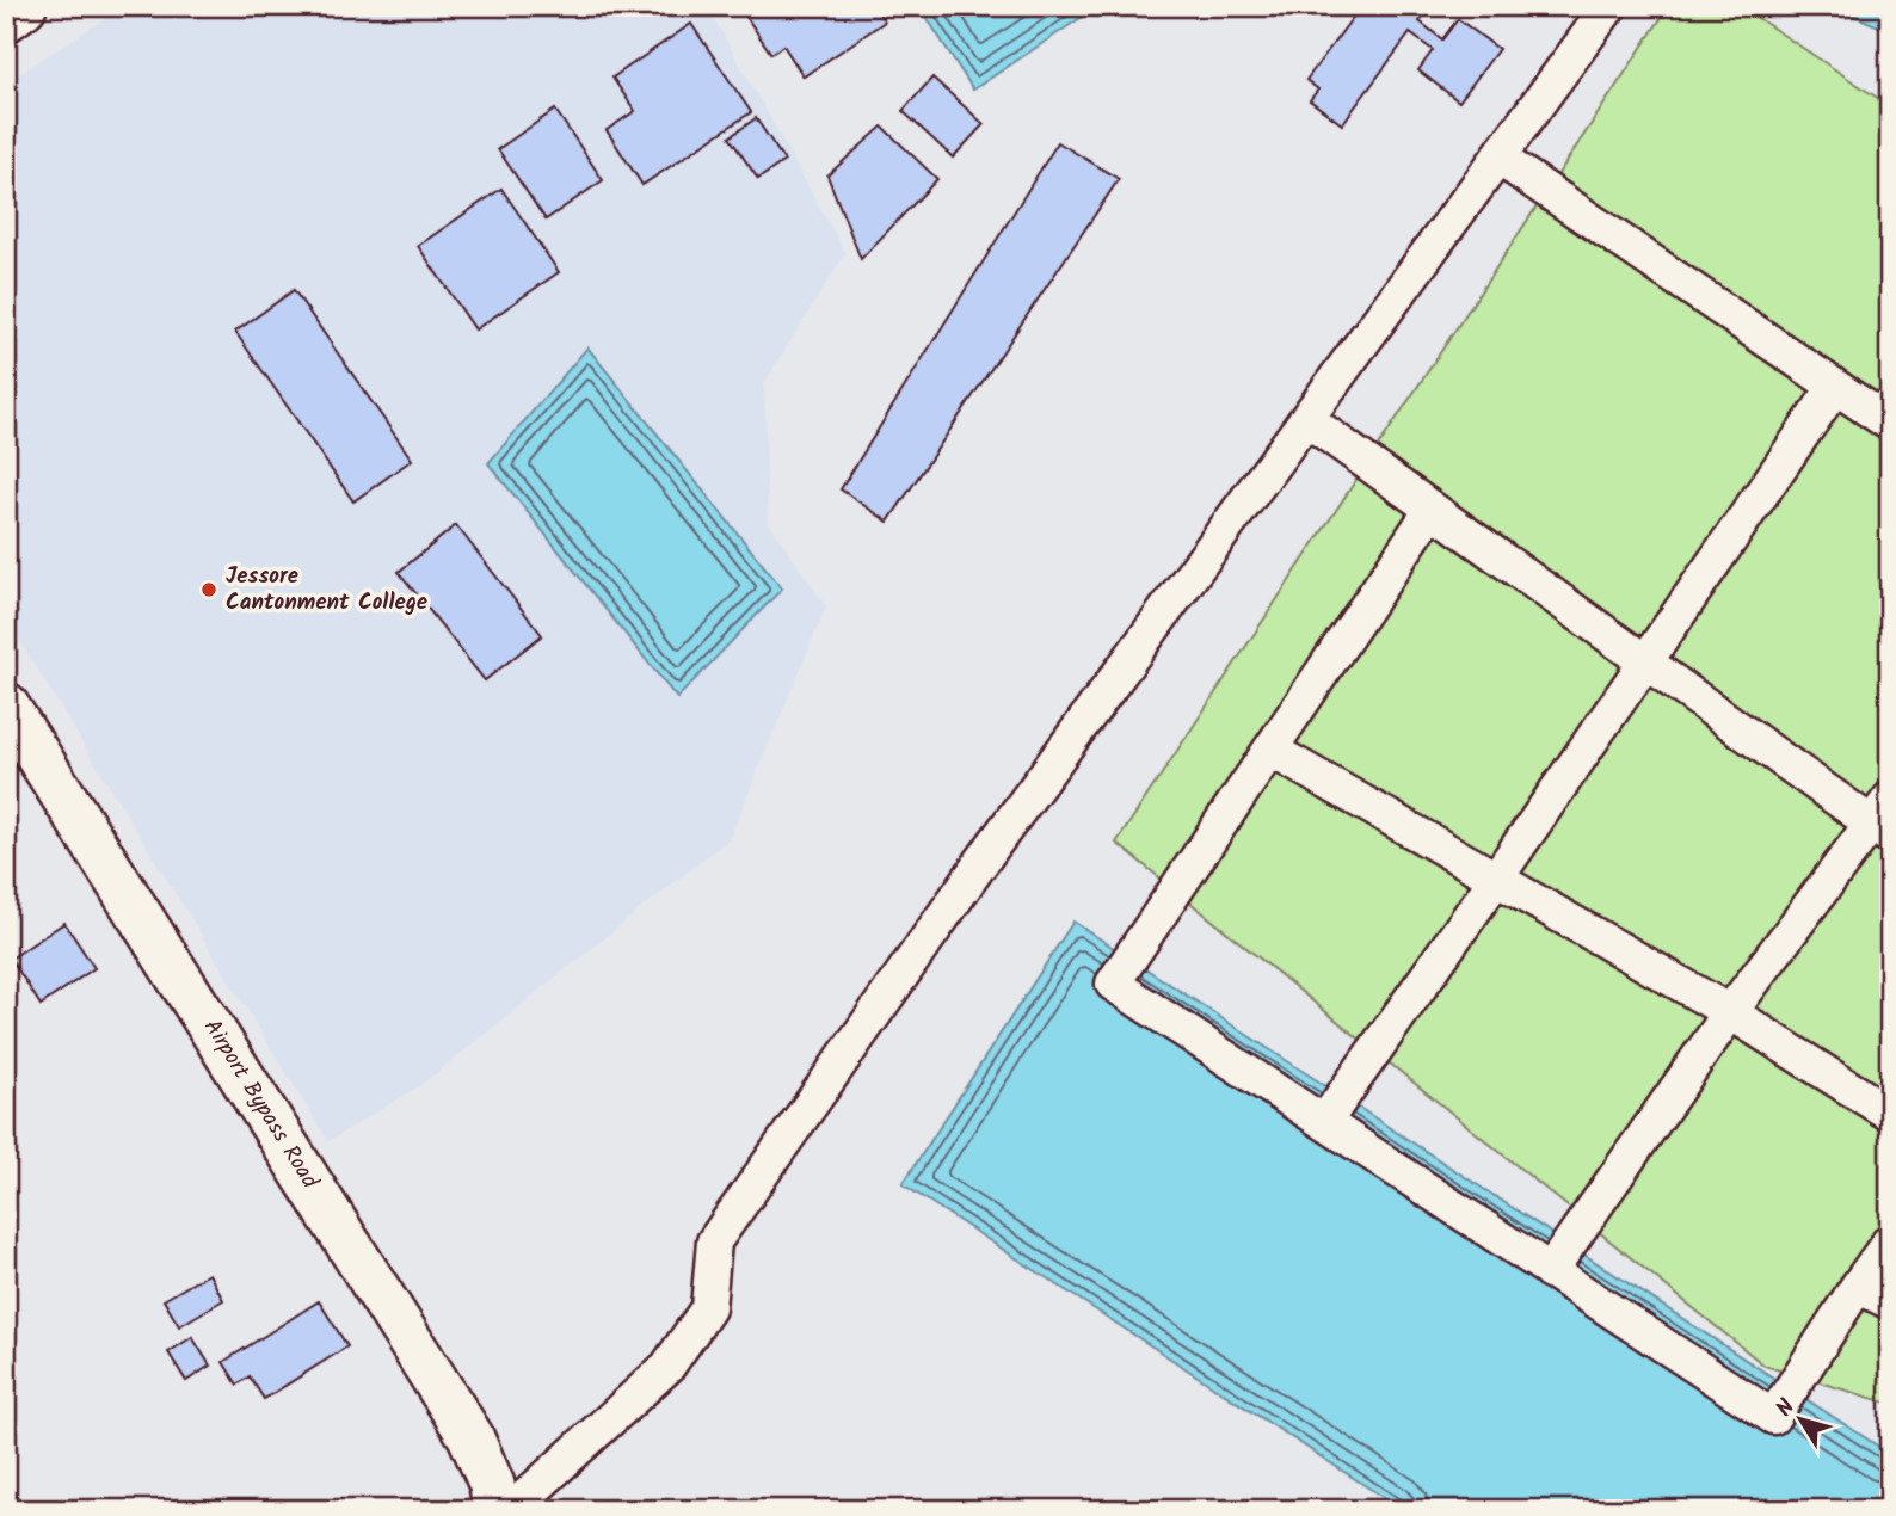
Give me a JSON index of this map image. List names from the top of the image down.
{
  "streets": {
    "street": ["Airport Bypass Road"]
  },
  "places": ["Jessore Cantonment College"],
  "north": "top left"
}
